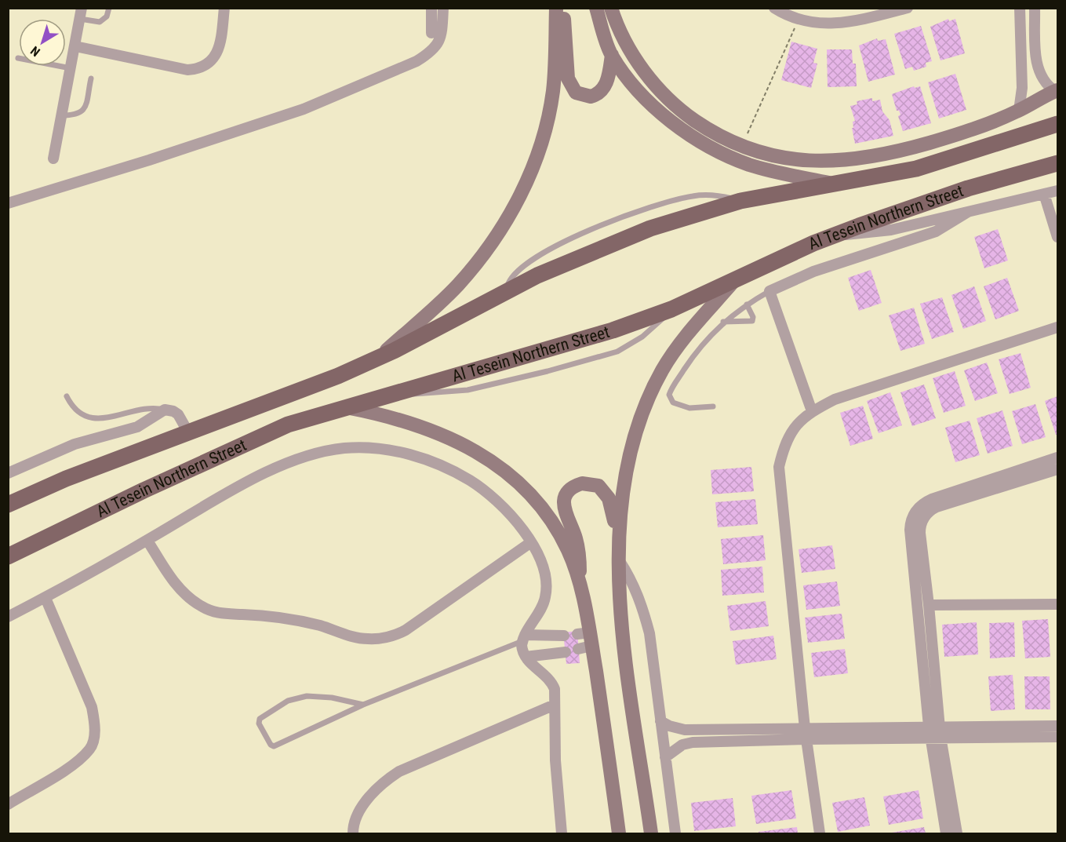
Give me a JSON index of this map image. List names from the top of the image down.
{
  "streets": {
    "main road": ["Al Tesein Northern Street"]
  },
  "north": "bottom left"
}
